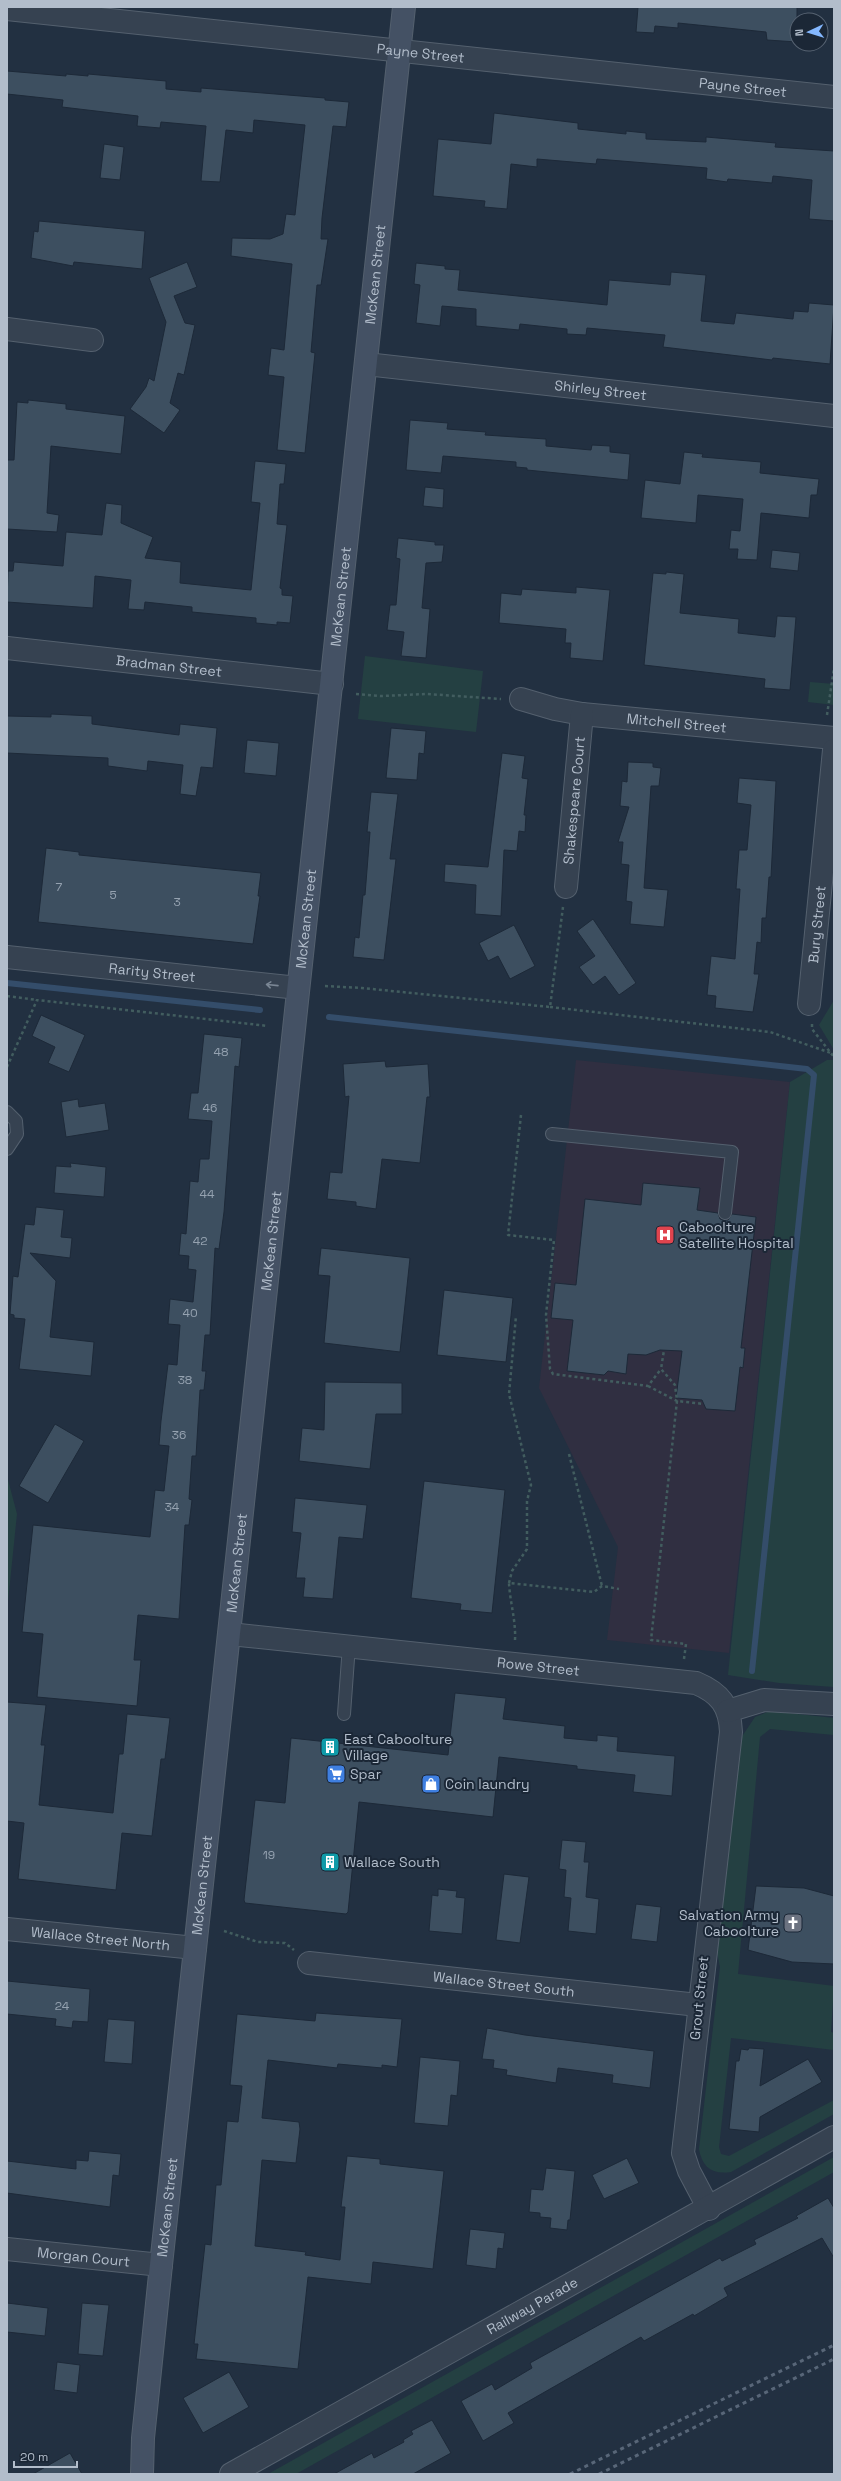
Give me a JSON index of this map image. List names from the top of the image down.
{
  "streets": {
    "main road": ["McKean Street"],
    "street": [
      "Payne Street",
      "Shirley Street",
      "Bradman Street",
      "Mitchell Street",
      "Shakespeare Court",
      "Bury Street",
      "Rarity Street",
      "Rowe Street",
      "Wallace Street North",
      "Wallace Street South",
      "Grout Street",
      "Morgan Court",
      "Railway Parade"
    ]
  },
  "crossings": [
    ["Payne Street", "McKean Street"],
    ["McKean Street", "Shirley Street"],
    ["McKean Street", "Bradman Street"],
    ["McKean Street", "Rarity Street"],
    ["McKean Street", "Rowe Street"],
    ["McKean Street", "Wallace Street North"],
    ["McKean Street", "Morgan Court"],
    ["Mitchell Street", "Shakespeare Court"],
    ["Rowe Street", "Grout Street"],
    ["Wallace Street South", "Grout Street"],
    ["Grout Street", "Railway Parade"]
  ],
  "one_way": ["Rarity Street"],
  "places": {
    "hospital": ["Caboolture Satellite Hospital"],
    "building": ["East Caboolture Village", "Wallace South"],
    "supermarket": ["Spar"],
    "shop": ["Coin laundry"],
    "church": ["Salvation Army Caboolture"]
  },
  "house_numbers": [
    "7",
    "5",
    "3",
    "48",
    "46",
    "44",
    "42",
    "40",
    "38",
    "36",
    "34",
    "19",
    "24"
  ],
  "scale_bar": "20 m",
  "north": "left"
}
